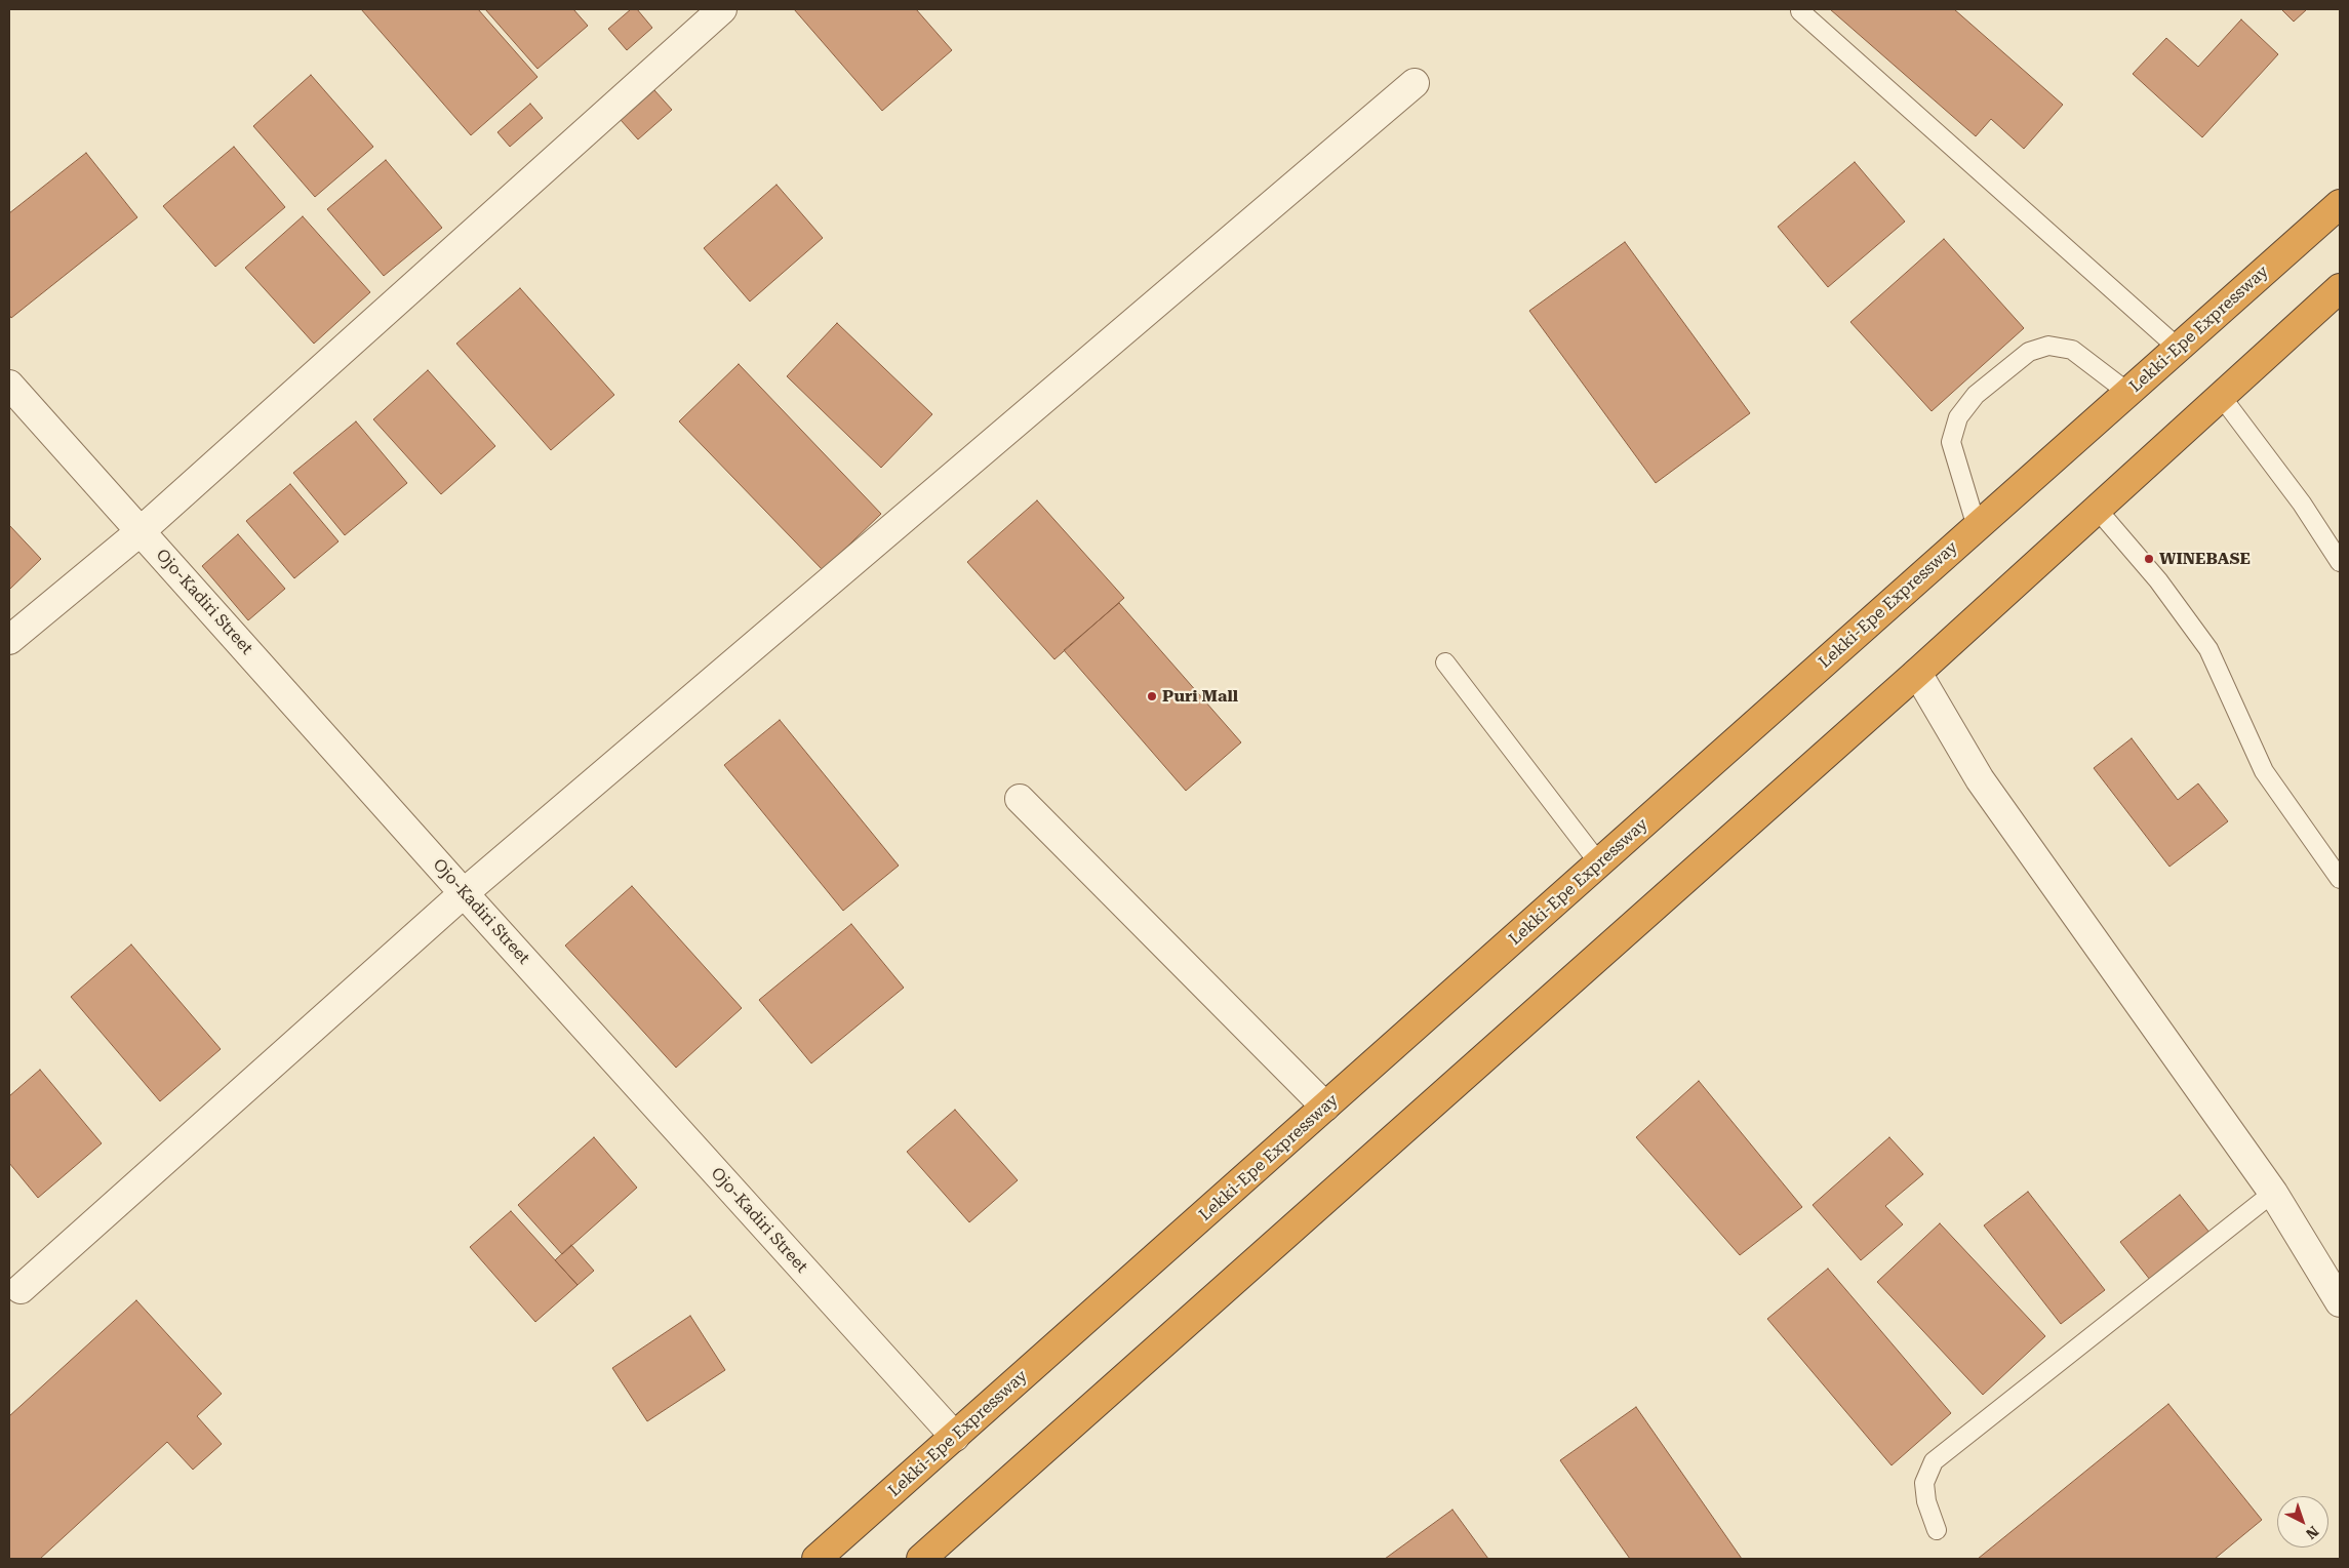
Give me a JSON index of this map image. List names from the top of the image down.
{
  "streets": {
    "highway": ["Lekki-Epe Expressway"],
    "street": ["Ojo-Kadiri Street"]
  },
  "crossings": [
    ["Lekki-Epe Expressway", "Ojo-Kadiri Street"]
  ],
  "places": ["WINEBASE", "Puri Mall"],
  "north": "bottom right"
}
